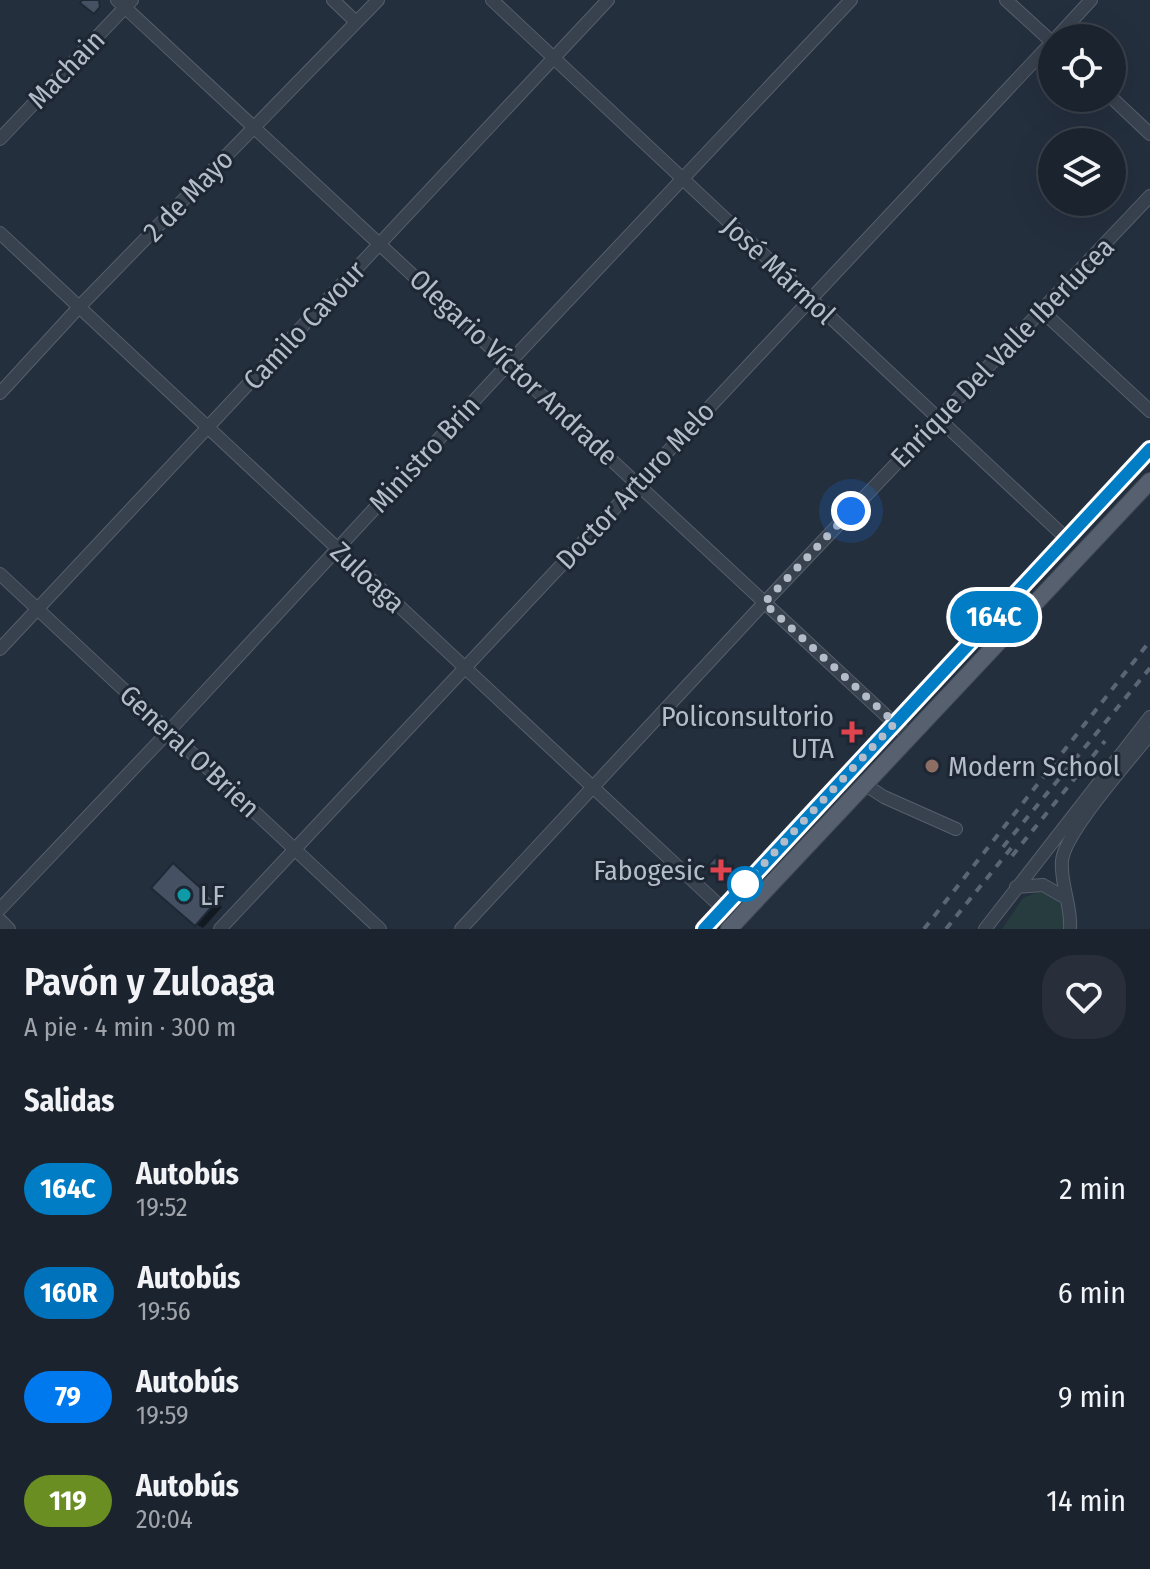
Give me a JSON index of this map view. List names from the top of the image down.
{
  "streets": {
    "street": [
      "Machain",
      "2 de Mayo",
      "José Mármol",
      "Camilo Cavour",
      "Enrique Del Valle Iberlucea",
      "Olegario Víctor Andrade",
      "Ministro Brin",
      "Doctor Arturo Melo",
      "Zuloaga",
      "General O'Brien"
    ]
  },
  "crossings": [
    ["Machain", "Olegario Víctor Andrade"],
    ["2 de Mayo", "Olegario Víctor Andrade"],
    ["2 de Mayo", "Zuloaga"],
    ["José Mármol", "Camilo Cavour"],
    ["José Mármol", "Enrique Del Valle Iberlucea"],
    ["José Mármol", "Ministro Brin"],
    ["José Mármol", "Doctor Arturo Melo"],
    ["Camilo Cavour", "Olegario Víctor Andrade"],
    ["Camilo Cavour", "Zuloaga"],
    ["Camilo Cavour", "General O'Brien"],
    ["Enrique Del Valle Iberlucea", "Olegario Víctor Andrade"],
    ["Enrique Del Valle Iberlucea", "Zuloaga"],
    ["Olegario Víctor Andrade", "Ministro Brin"],
    ["Olegario Víctor Andrade", "Doctor Arturo Melo"],
    ["Ministro Brin", "Zuloaga"],
    ["Ministro Brin", "General O'Brien"],
    ["Doctor Arturo Melo", "Zuloaga"],
    ["Doctor Arturo Melo", "General O'Brien"]
  ],
  "places": {
    "health": ["Policonsultorio UTA", "Fabogesic"],
    "other": ["Modern School", "LF"]
  },
  "lines": ["bus line 164C"],
  "page": {
    "on_map": "164C",
    "heading": [
      ["Pavón y Zuloaga", "A pie · 4 min · 300 m"],
      "Salidas"
    ],
    "list": [
      {
        "mark": "164C",
        "name": "Autobús",
        "note": "19:52",
        "value": "2 min"
      },
      {
        "mark": "160R",
        "name": "Autobús",
        "note": "19:56",
        "value": "6 min"
      },
      {
        "mark": "79",
        "name": "Autobús",
        "note": "19:59",
        "value": "9 min"
      },
      {
        "mark": "119",
        "name": "Autobús",
        "note": "20:04",
        "value": "14 min"
      }
    ]
  }
}
